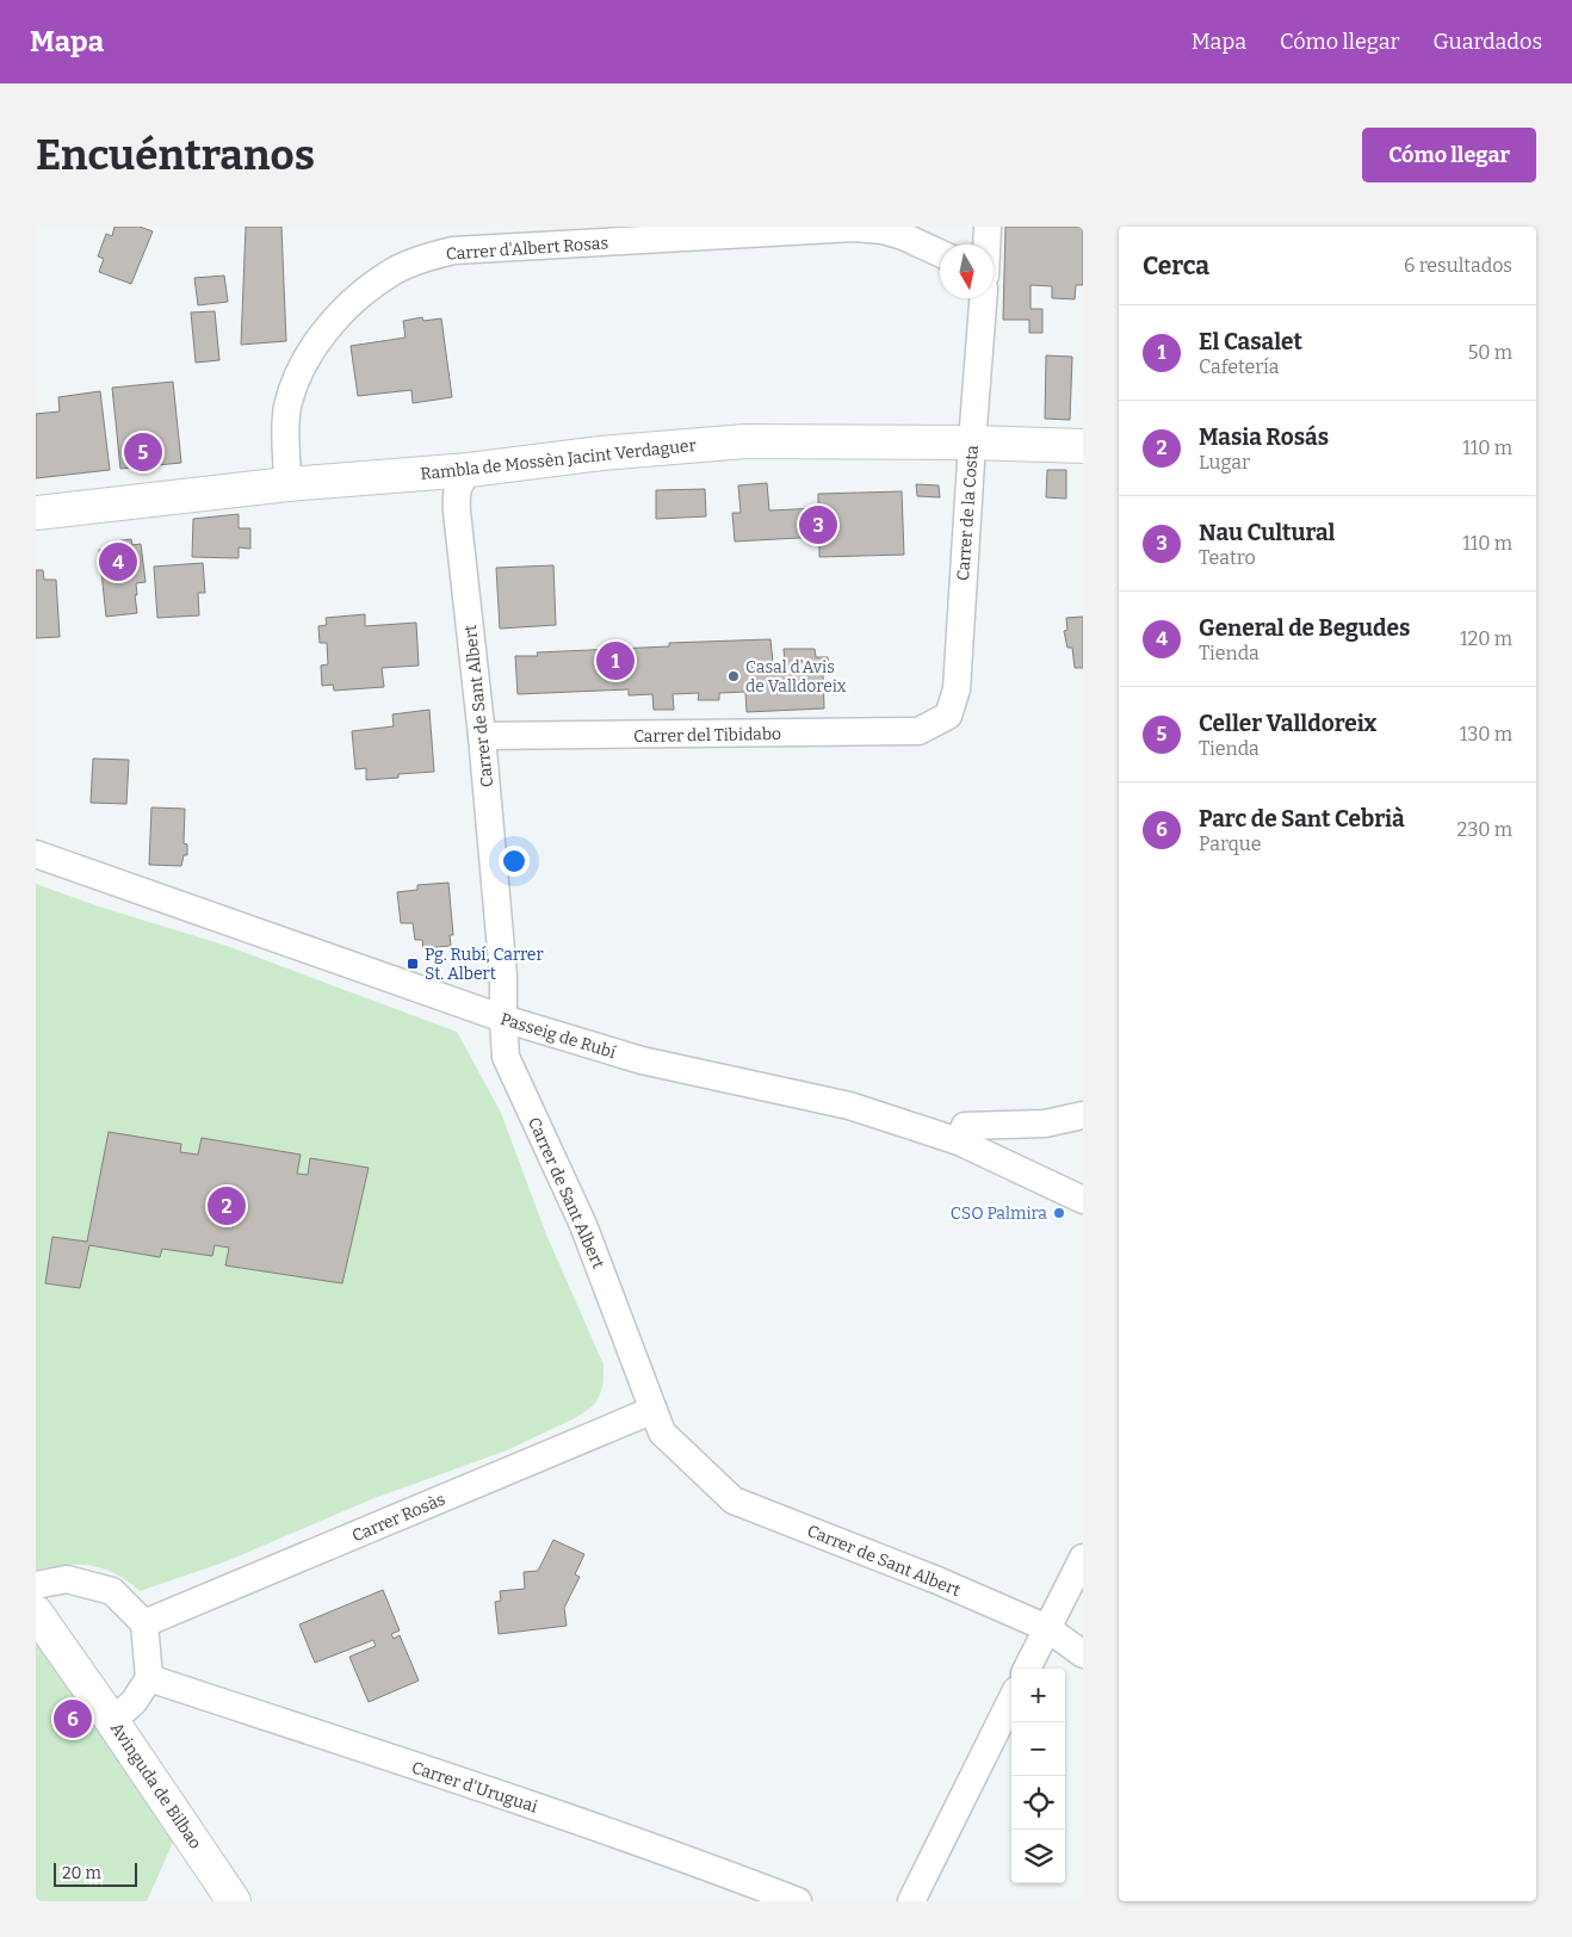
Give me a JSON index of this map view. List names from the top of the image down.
{
  "streets": {
    "street": [
      "Carrer d'Albert Rosas",
      "Rambla de Mossèn Jacint Verdaguer",
      "Carrer de la Costa",
      "Carrer de Sant Albert",
      "Carrer del Tibidabo",
      "Passeig de Rubí",
      "Carrer Rosàs",
      "Avinguda de Bilbao",
      "Carrer d'Uruguai"
    ]
  },
  "crossings": [
    ["Carrer d'Albert Rosas", "Rambla de Mossèn Jacint Verdaguer"],
    ["Rambla de Mossèn Jacint Verdaguer", "Carrer de la Costa"],
    ["Rambla de Mossèn Jacint Verdaguer", "Carrer de Sant Albert"],
    ["Carrer de la Costa", "Carrer del Tibidabo"],
    ["Carrer de Sant Albert", "Carrer del Tibidabo"],
    ["Carrer de Sant Albert", "Passeig de Rubí"],
    ["Carrer de Sant Albert", "Carrer Rosàs"]
  ],
  "places": {
    "other": ["Casal d'Avis de Valldoreix", "CSO Palmira"],
    "transit": ["Pg. Rubí, Carrer St. Albert"]
  },
  "scale_bar": "20 m",
  "north": "bottom",
  "page": {
    "header": "Mapa",
    "nav": ["Mapa", "Cómo llegar", "Guardados"],
    "buttons": "Cómo llegar",
    "title": "Encuéntranos",
    "heading": ["Cerca", "6 resultados"],
    "list": [
      {
        "mark": "1",
        "name": "El Casalet",
        "note": "Cafetería",
        "value": "50 m"
      },
      {
        "mark": "2",
        "name": "Masia Rosás",
        "note": "Lugar",
        "value": "110 m"
      },
      {
        "mark": "3",
        "name": "Nau Cultural",
        "note": "Teatro",
        "value": "110 m"
      },
      {
        "mark": "4",
        "name": "General de Begudes",
        "note": "Tienda",
        "value": "120 m"
      },
      {
        "mark": "5",
        "name": "Celler Valldoreix",
        "note": "Tienda",
        "value": "130 m"
      },
      {
        "mark": "6",
        "name": "Parc de Sant Cebrià",
        "note": "Parque",
        "value": "230 m"
      }
    ],
    "pins": [
      "5",
      "3",
      "4",
      "1",
      "2",
      "6"
    ],
    "map_buttons": ["+", "−"],
    "scale": "20 m"
  }
}
